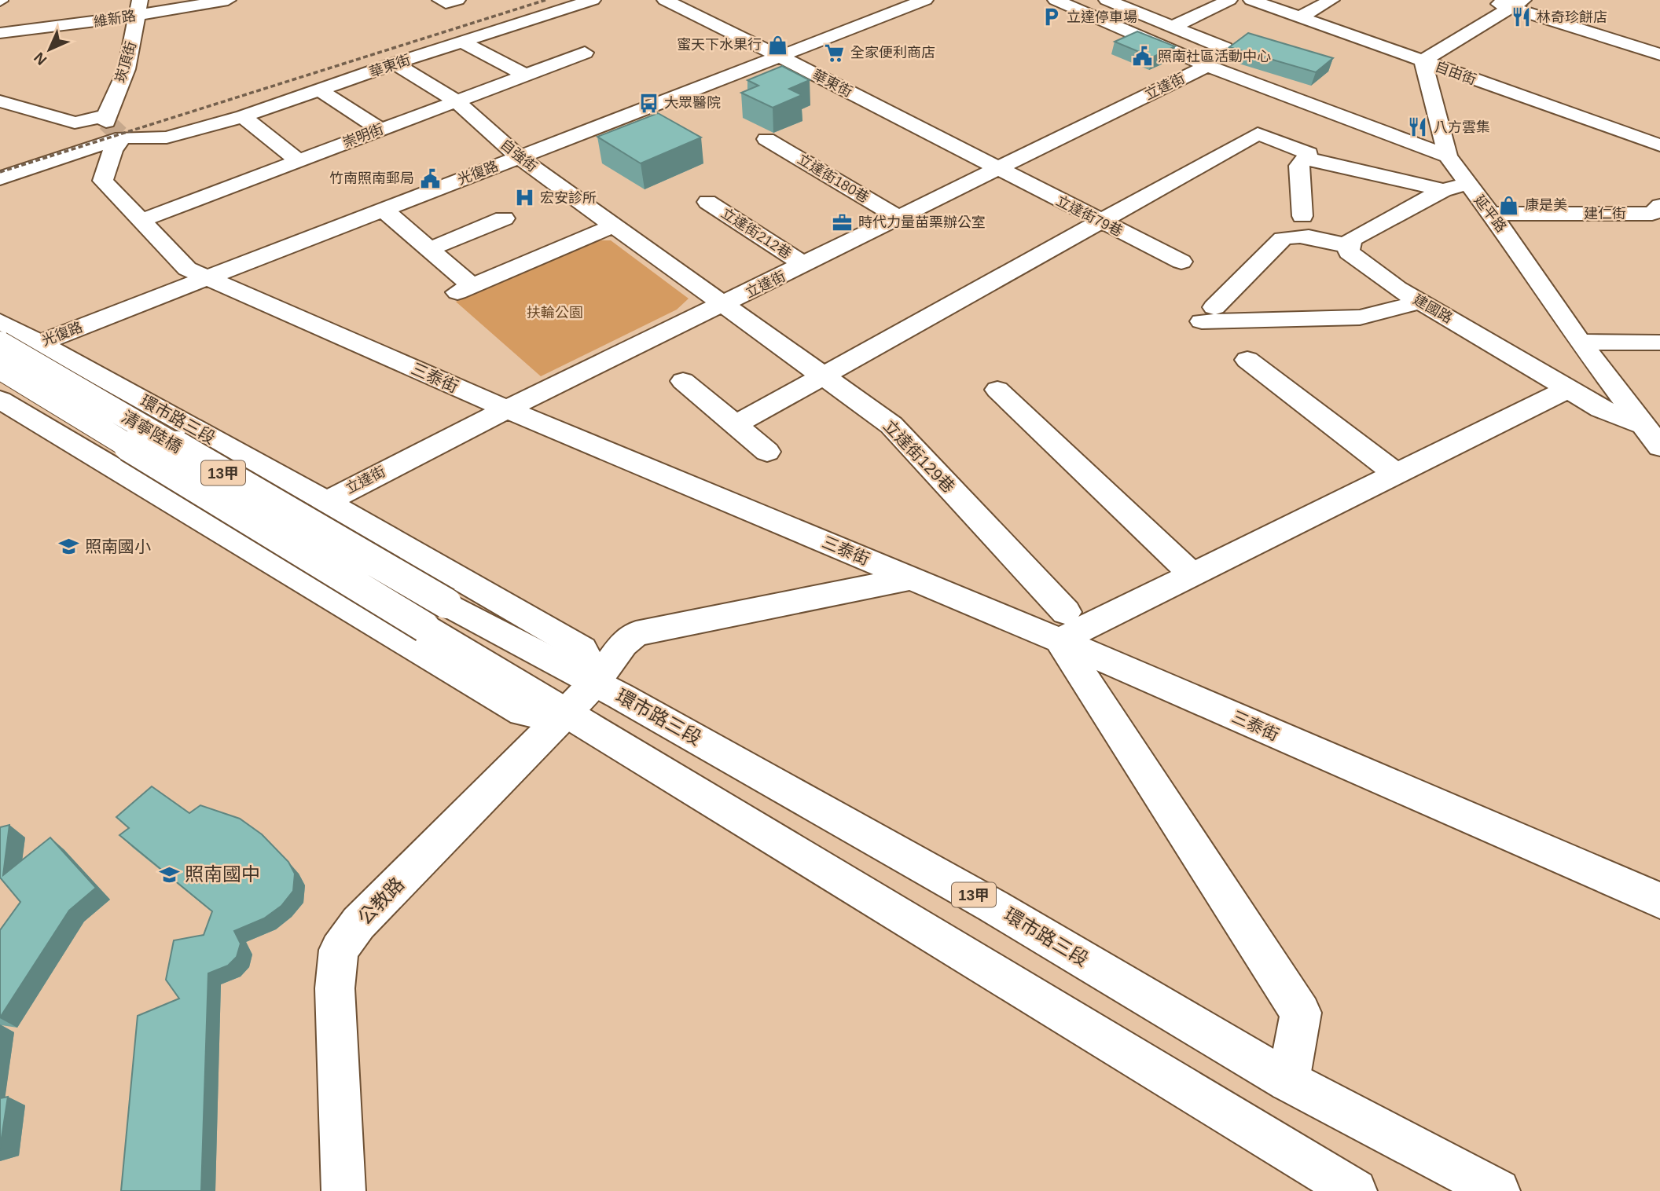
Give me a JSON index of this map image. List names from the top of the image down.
{
  "streets": {
    "street": [
      "維新路",
      "崁頂街",
      "華東街",
      "自由街",
      "立達街",
      "崇明街",
      "自強街",
      "光復路",
      "立達街180巷",
      "延平路",
      "建仁街",
      "立達街79巷",
      "立達街212巷",
      "建國路",
      "三泰街",
      "環市路三段",
      "清寧陸橋",
      "立達街129巷",
      "13甲",
      "公教路"
    ]
  },
  "crossings": [
    ["維新路", "崁頂街"],
    ["華東街", "立達街"],
    ["華東街", "自強街"],
    ["華東街", "光復路"],
    ["華東街", "立達街79巷"],
    ["華東街", "三泰街"],
    ["自由街", "延平路"],
    ["立達街", "自強街"],
    ["立達街", "立達街180巷"],
    ["立達街", "延平路"],
    ["立達街", "立達街79巷"],
    ["立達街", "立達街212巷"],
    ["立達街", "三泰街"],
    ["立達街", "環市路三段"],
    ["立達街", "立達街129巷"],
    ["崇明街", "自強街"],
    ["崇明街", "三泰街"],
    ["自強街", "光復路"],
    ["自強街", "立達街129巷"],
    ["光復路", "三泰街"],
    ["光復路", "環市路三段"],
    ["延平路", "建仁街"],
    ["延平路", "建國路"],
    ["三泰街", "立達街129巷"],
    ["三泰街", "公教路"],
    ["環市路三段", "清寧陸橋"],
    ["環市路三段", "13甲"],
    ["環市路三段", "公教路"],
    ["清寧陸橋", "13甲"],
    ["13甲", "公教路"]
  ],
  "parks": ["扶輪公園"],
  "places": {
    "parking": ["立達停車場"],
    "restaurant": ["林奇珍餅店", "八方雲集"],
    "shop": ["蜜天下水果行", "康是美"],
    "supermarket": ["全家便利商店"],
    "public building": ["照南社區活動中心", "竹南照南郵局"],
    "bus stop": ["大眾醫院"],
    "hospital": ["宏安診所"],
    "office": ["時代力量苗栗辦公室"],
    "school or university": ["照南國小", "照南國中"]
  },
  "north": "bottom left"
}
